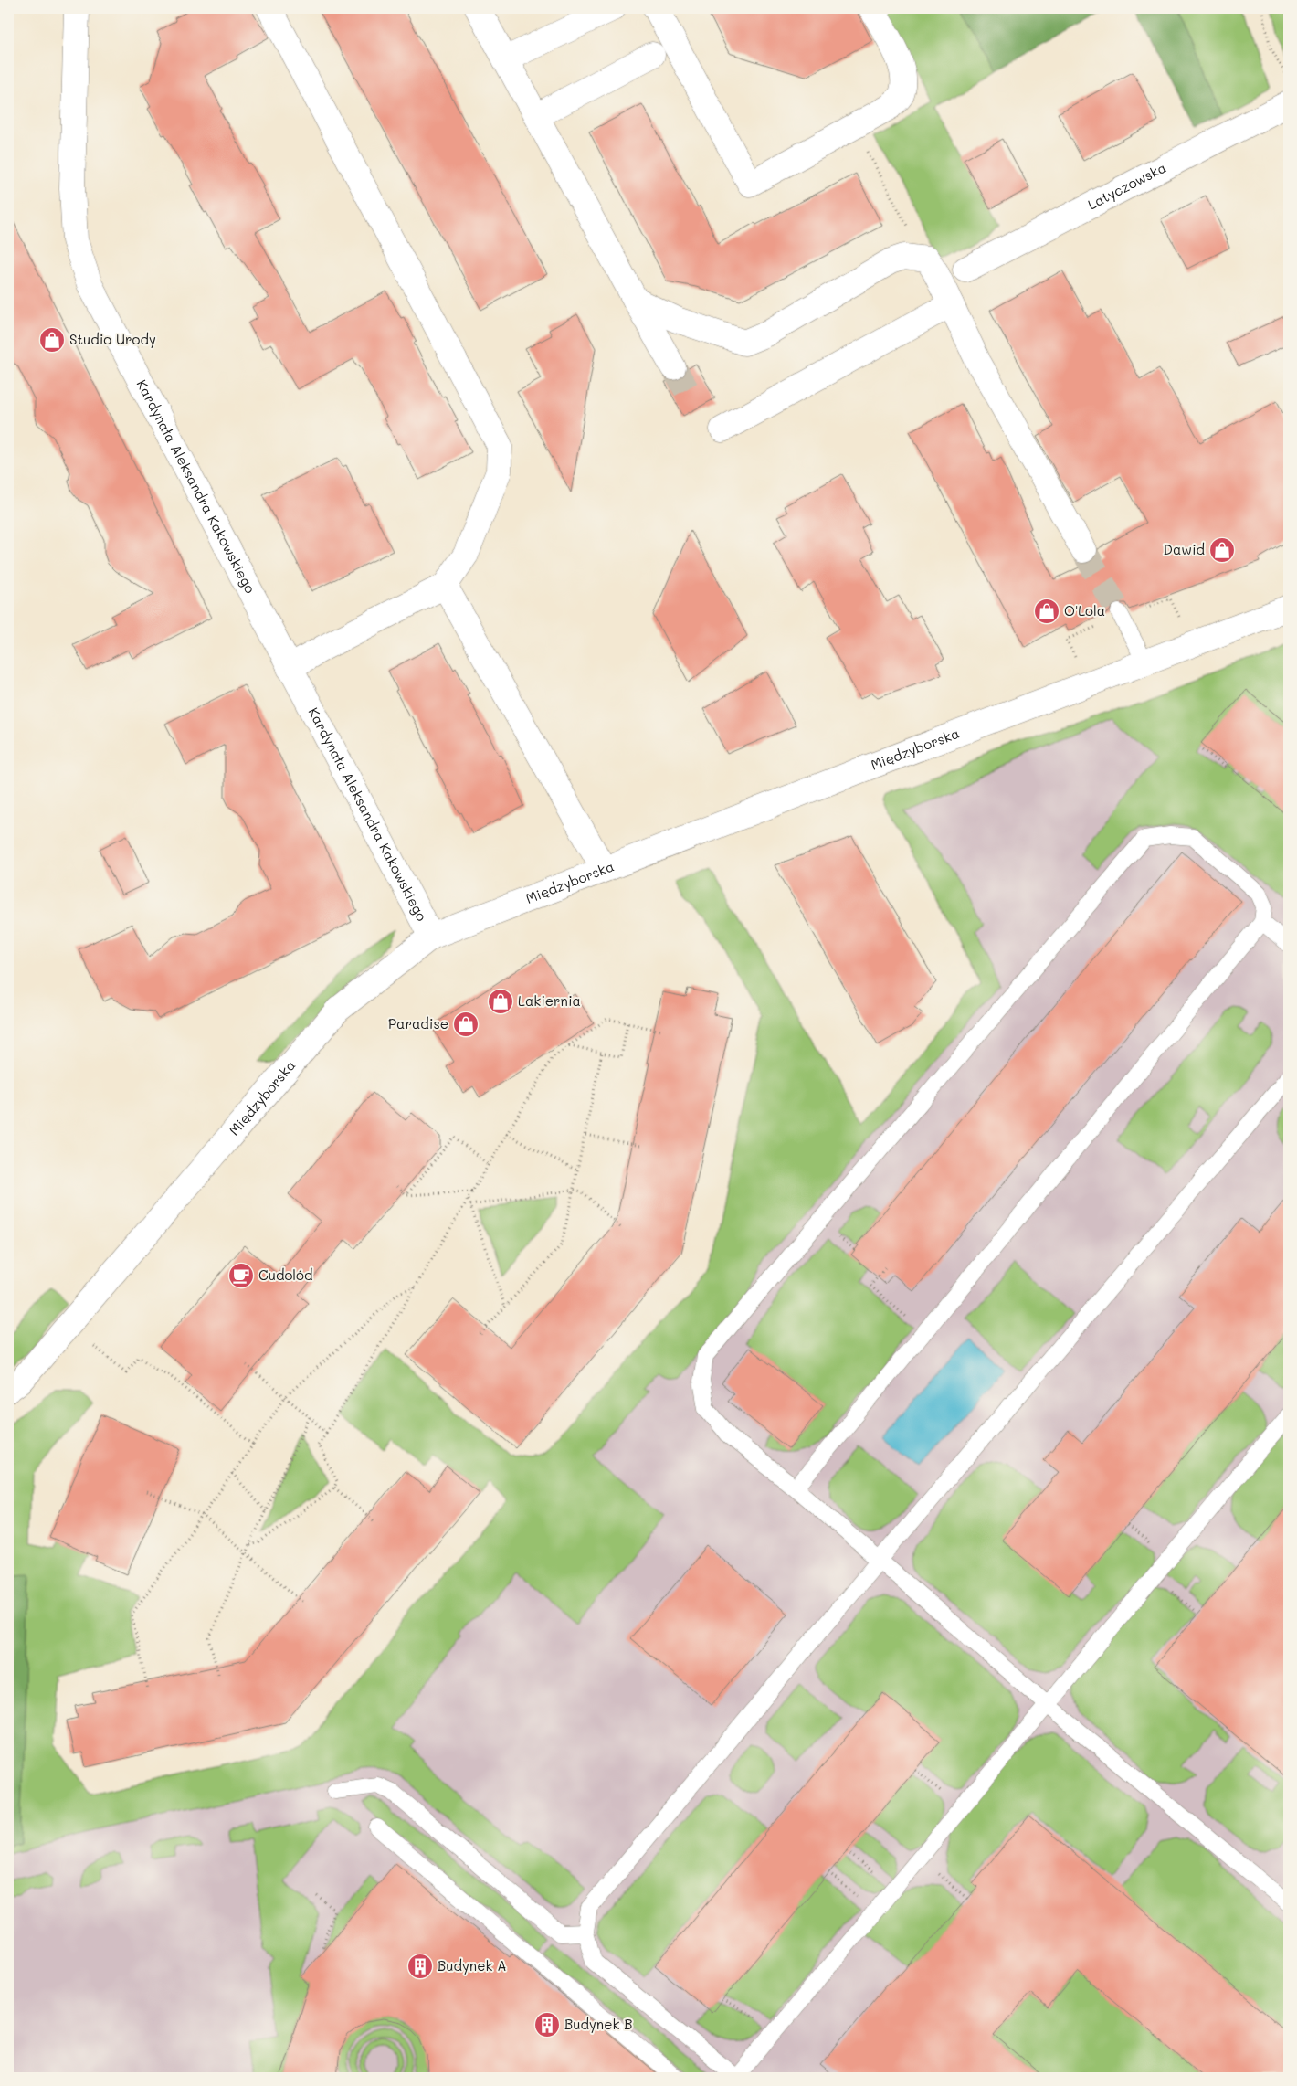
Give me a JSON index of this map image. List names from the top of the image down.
{
  "streets": {
    "street": ["Latyczowska", "Kardynała Aleksandra Kakowskiego", "Międzyborska"]
  },
  "crossings": [
    ["Kardynała Aleksandra Kakowskiego", "Międzyborska"]
  ],
  "places": {
    "shop": [
      "Studio Urody",
      "Dawid",
      "O'Lola",
      "Lakiernia",
      "Paradise"
    ],
    "cafe": ["Cudolód"],
    "building": ["Budynek A", "Budynek B"]
  }
}
